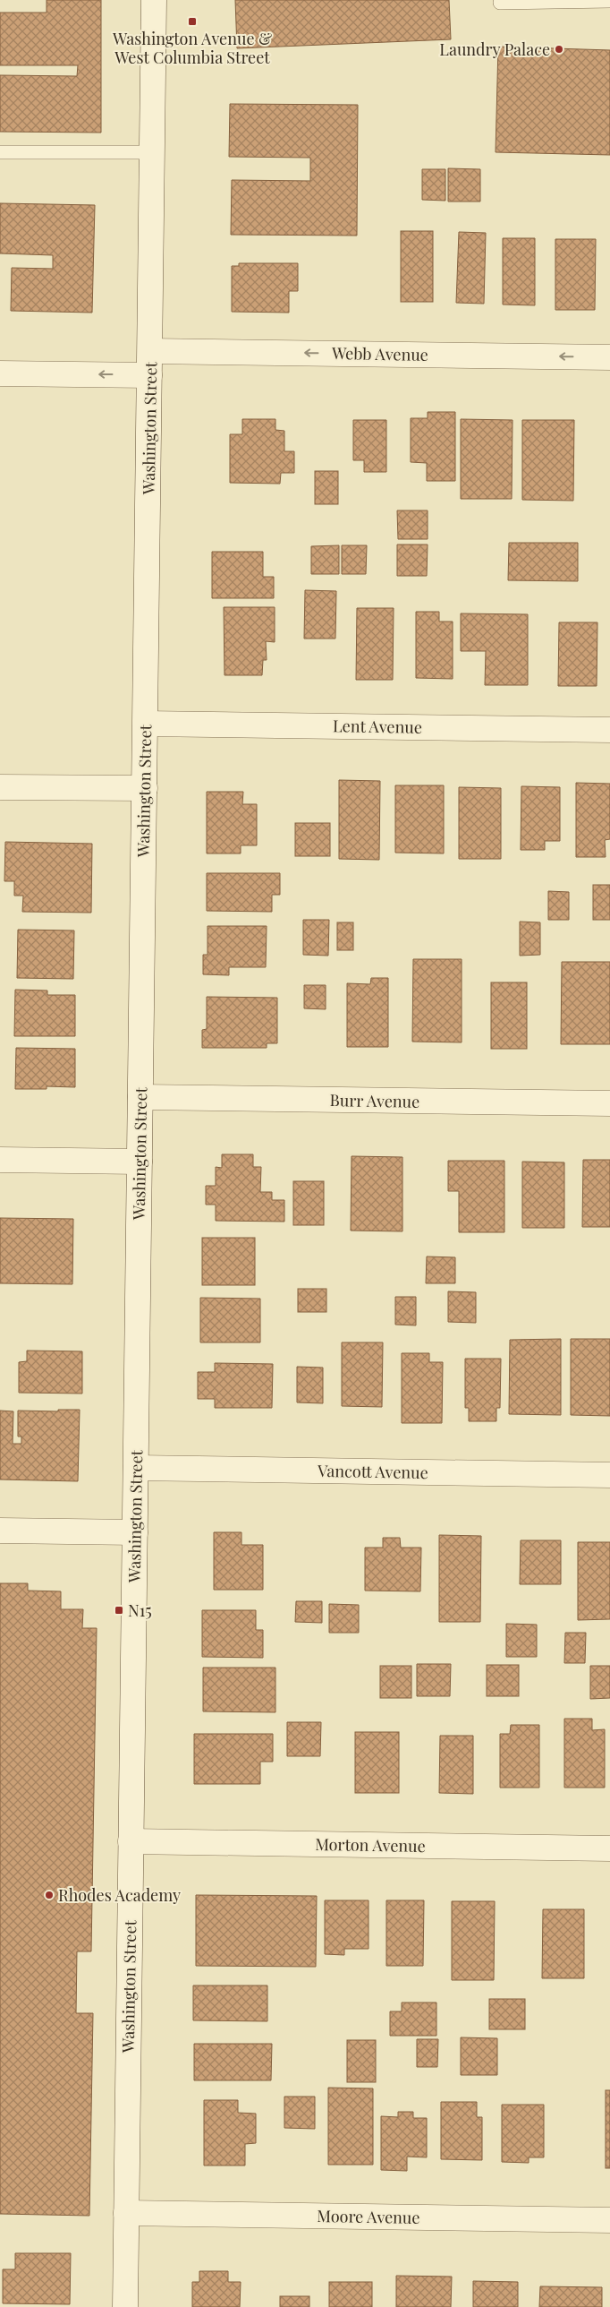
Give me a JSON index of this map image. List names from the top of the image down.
{
  "streets": {
    "street": [
      "Webb Avenue",
      "Washington Street",
      "Lent Avenue",
      "Burr Avenue",
      "Vancott Avenue",
      "Morton Avenue",
      "Moore Avenue"
    ]
  },
  "crossings": [
    ["Webb Avenue", "Washington Street"],
    ["Washington Street", "Lent Avenue"],
    ["Washington Street", "Burr Avenue"],
    ["Washington Street", "Vancott Avenue"],
    ["Washington Street", "Morton Avenue"],
    ["Washington Street", "Moore Avenue"]
  ],
  "one_way": ["Webb Avenue"],
  "places": {
    "transit": ["Washington Avenue & West Columbia Street", "N15"],
    "other": ["Laundry Palace", "Rhodes Academy"]
  }
}
